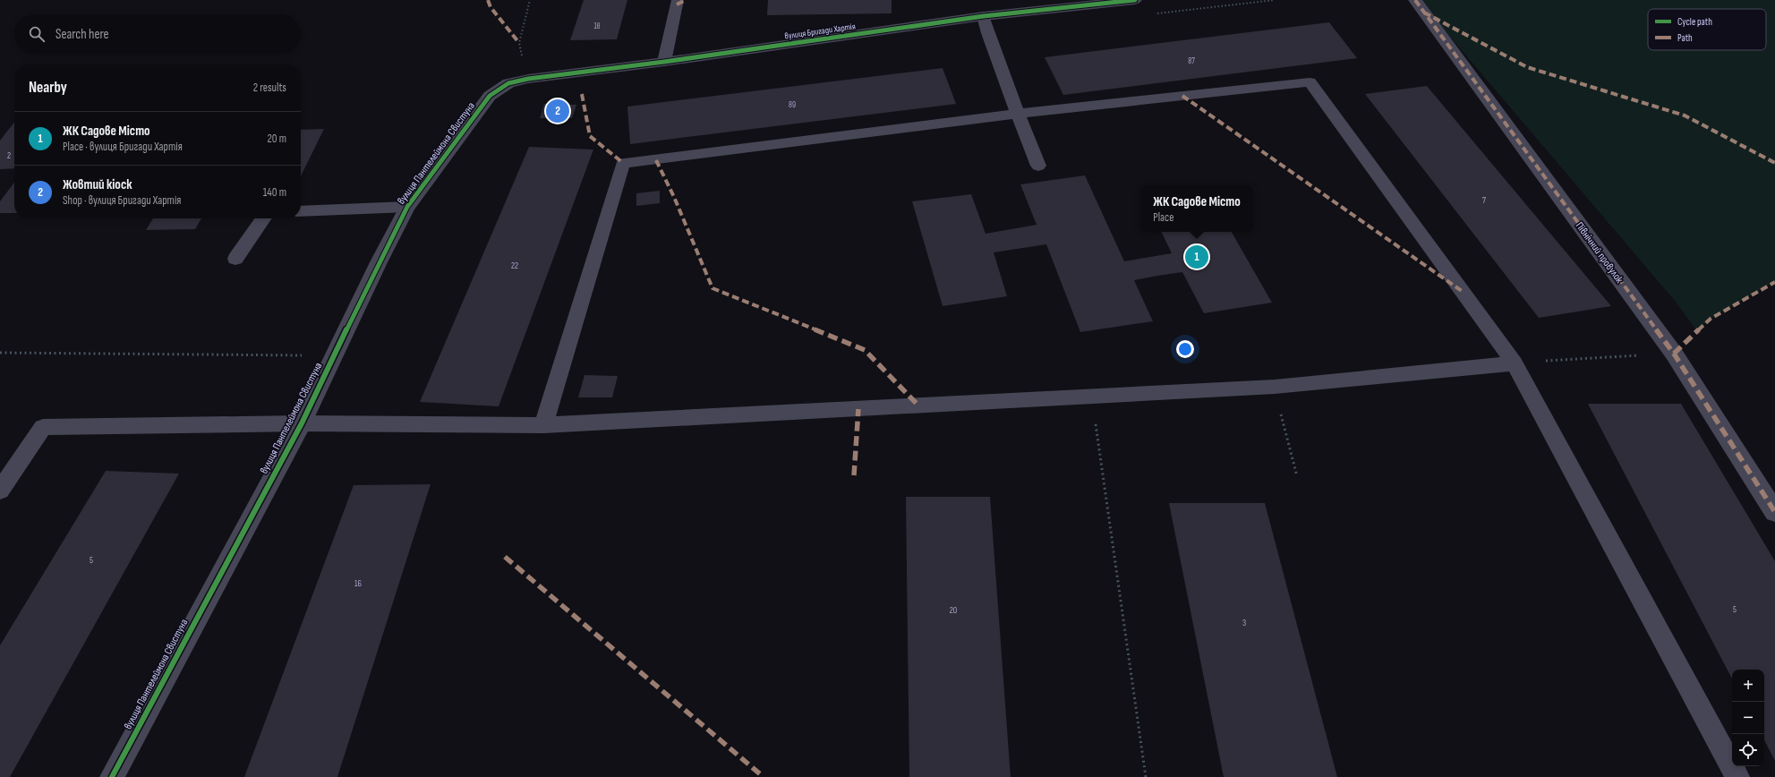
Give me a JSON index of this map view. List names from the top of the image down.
{
  "streets": {
    "street": ["вулиця Бригади Хартія", "вулиця Пантелеймона Свистуна", "Північний провулок"]
  },
  "crossings": [
    ["вулиця Бригади Хартія", "вулиця Пантелеймона Свистуна"]
  ],
  "house_numbers": [
    "1в",
    "87",
    "89",
    "2",
    "7",
    "22",
    "5",
    "16",
    "5",
    "20",
    "3"
  ],
  "legend": ["Cycle path", "Path"],
  "page": {
    "search": "Search here",
    "heading": ["Nearby", "2 results"],
    "pins": ["2", "1"],
    "list": [
      {
        "mark": "1",
        "name": "ЖК Садове Місто",
        "note": "Place · вулиця Бригади Хартія",
        "value": "20 m"
      },
      {
        "mark": "2",
        "name": "Жовтий кіоск",
        "note": "Shop · вулиця Бригади Хартія",
        "value": "140 m"
      }
    ],
    "popup": ["ЖК Садове Місто", "Place"],
    "map_buttons": ["+", "−"]
  }
}
